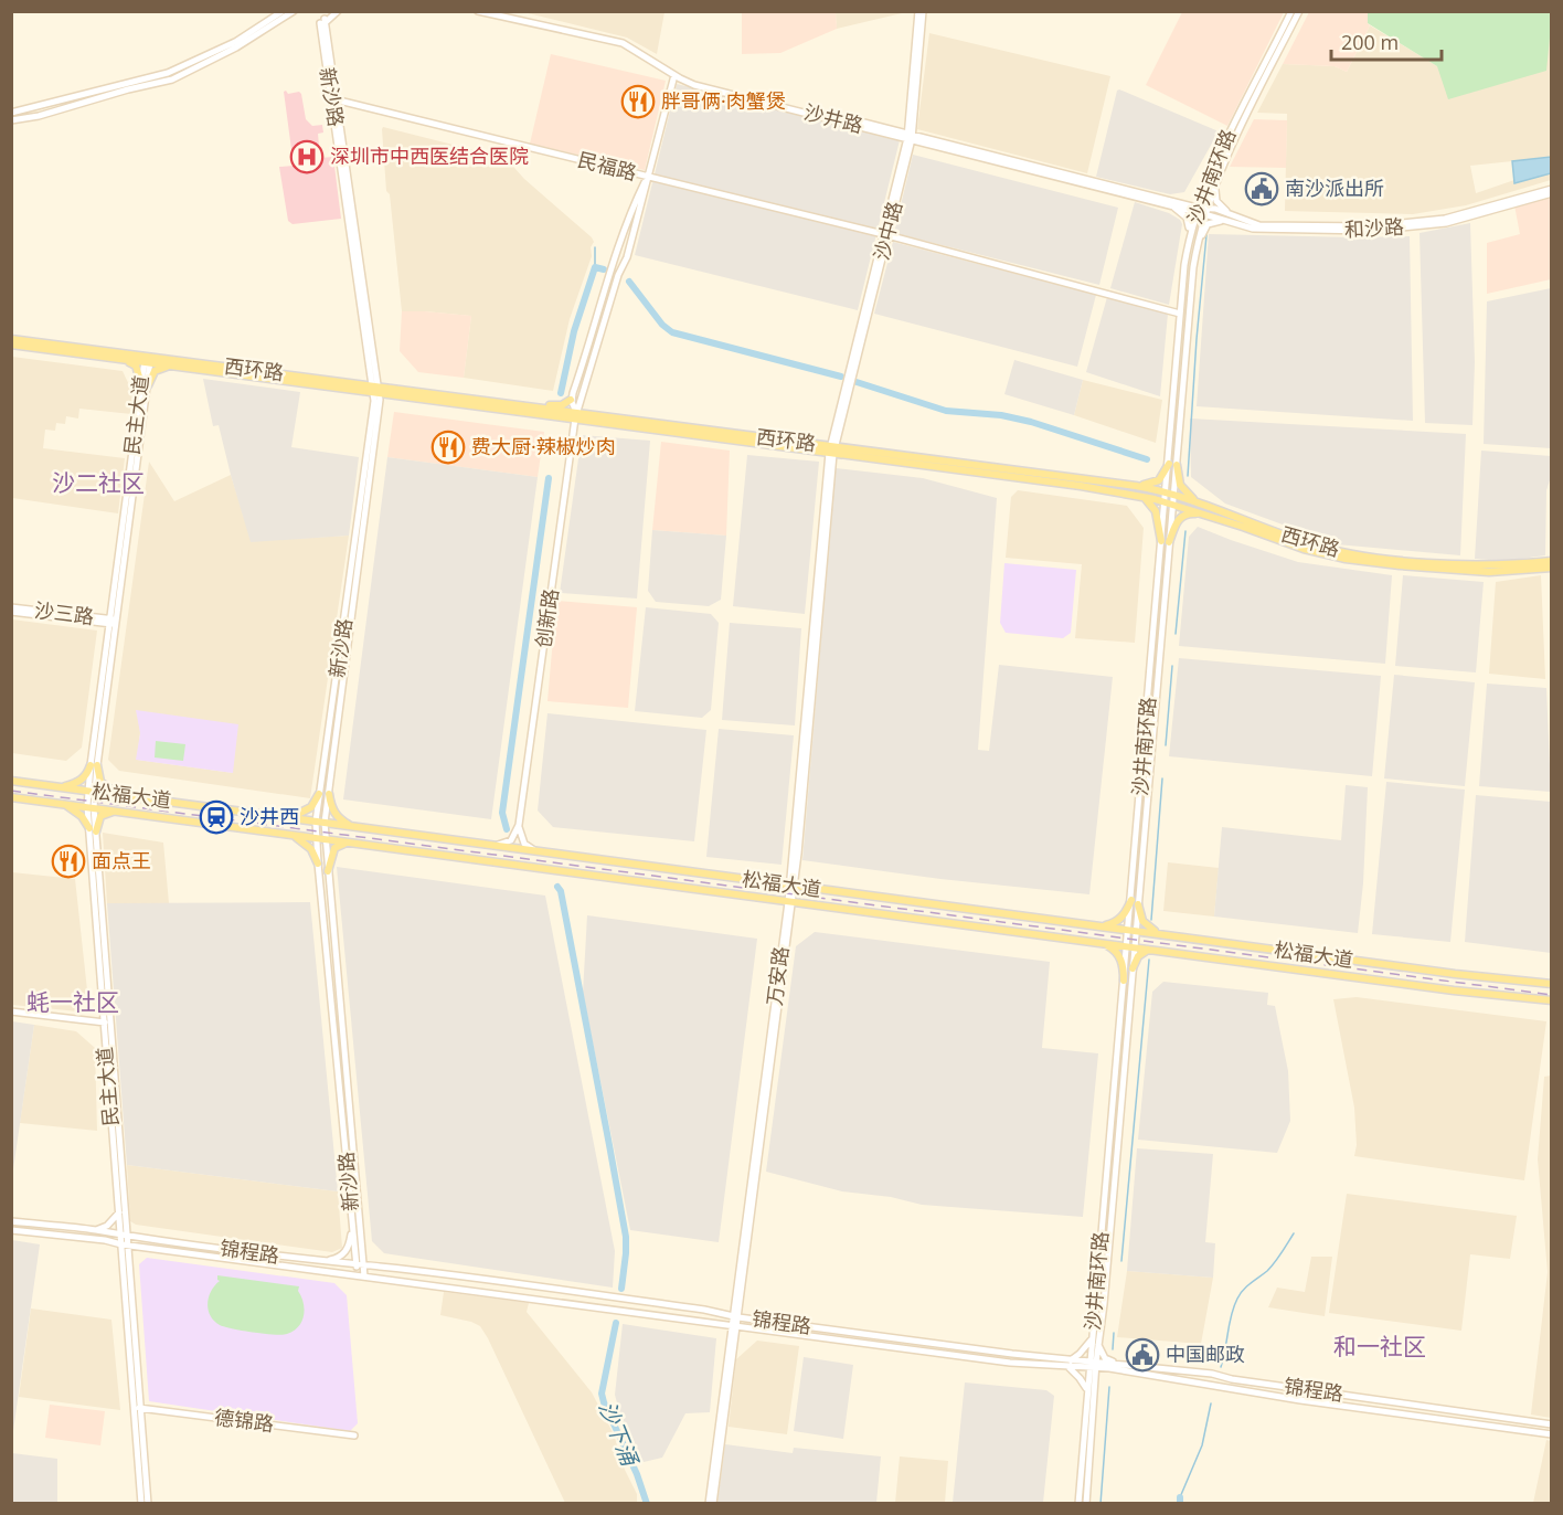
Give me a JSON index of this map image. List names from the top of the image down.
{
  "streets": {
    "main road": [
      "新沙路",
      "沙井路",
      "民福路",
      "沙井南环路",
      "和沙路",
      "沙中路",
      "西环路",
      "民主大道",
      "沙三路",
      "创新路",
      "松福大道",
      "万安路",
      "锦程路",
      "德锦路"
    ]
  },
  "crossings": [
    ["新沙路", "民福路"],
    ["新沙路", "西环路"],
    ["新沙路", "松福大道"],
    ["新沙路", "锦程路"],
    ["沙井路", "沙井南环路"],
    ["沙井路", "和沙路"],
    ["沙井路", "沙中路"],
    ["沙井路", "创新路"],
    ["民福路", "沙井南环路"],
    ["民福路", "沙中路"],
    ["民福路", "创新路"],
    ["沙井南环路", "和沙路"],
    ["沙井南环路", "西环路"],
    ["沙井南环路", "松福大道"],
    ["沙井南环路", "锦程路"],
    ["沙中路", "西环路"],
    ["沙中路", "万安路"],
    ["西环路", "民主大道"],
    ["西环路", "创新路"],
    ["西环路", "万安路"],
    ["民主大道", "沙三路"],
    ["民主大道", "松福大道"],
    ["民主大道", "锦程路"],
    ["民主大道", "德锦路"],
    ["松福大道", "万安路"],
    ["万安路", "锦程路"]
  ],
  "districts": ["沙二社区", "蚝一社区", "和一社区"],
  "water": ["沙下涌"],
  "places": {
    "restaurant": ["胖哥俩·肉蟹煲", "费大厨·辣椒炒肉", "面点王"],
    "hospital": ["深圳市中西医结合医院"],
    "public building": ["南沙派出所", "中国邮政"],
    "station": ["沙井西"]
  },
  "scale_bar": "200 m"
}
